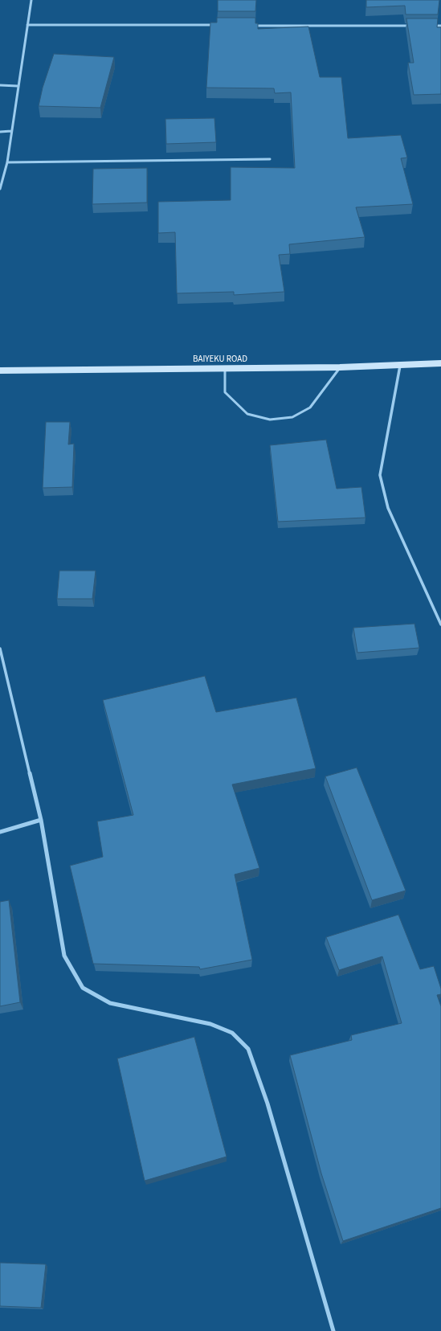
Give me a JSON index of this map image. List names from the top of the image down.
{
  "streets": {
    "main road": ["BAIYEKU ROAD"]
  }
}
